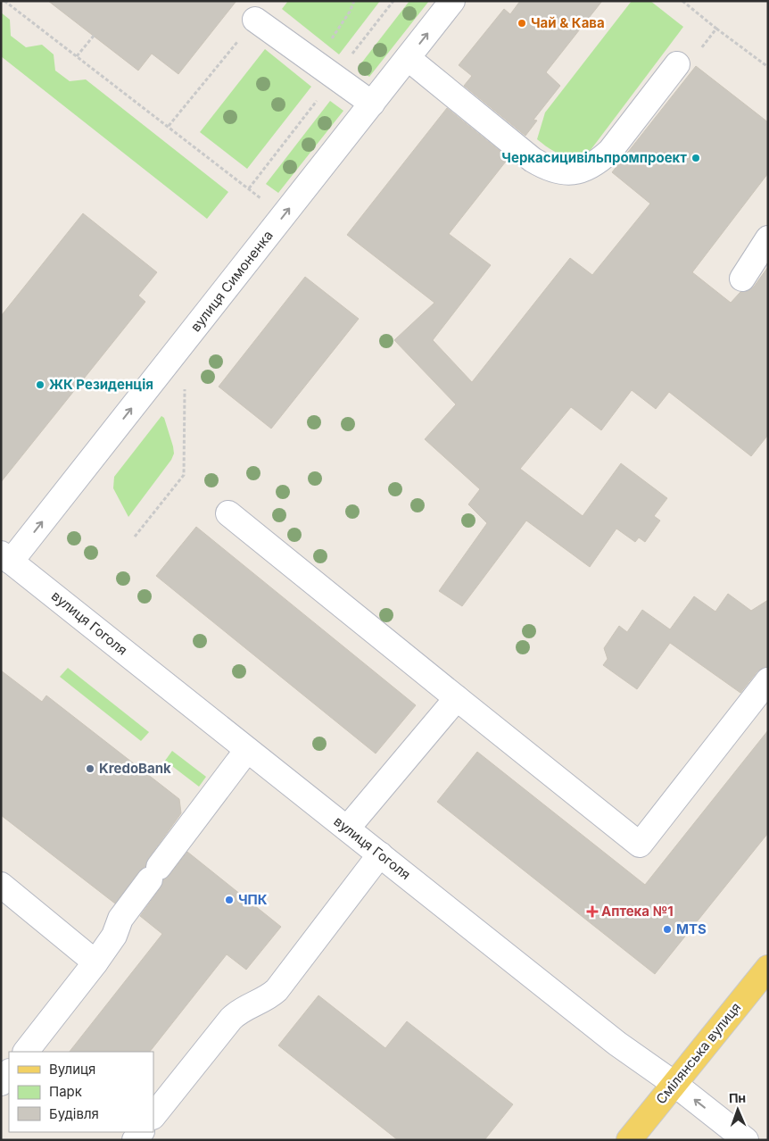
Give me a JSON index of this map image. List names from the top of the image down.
{
  "streets": {
    "main road": ["Смілянська вулиця"],
    "street": ["вулиця Симоненка", "вулиця Гоголя"]
  },
  "crossings": [
    ["вулиця Симоненка", "вулиця Гоголя"],
    ["вулиця Гоголя", "Смілянська вулиця"]
  ],
  "one_way": ["вулиця Симоненка"],
  "places": {
    "other": [
      "Чай & Кава",
      "Черкасицивільпромпроект",
      "ЖК Резиденція",
      "KredoBank",
      "ЧПК",
      "MTS"
    ],
    "health": ["Аптека №1"]
  },
  "legend": ["Вулиця", "Парк", "Будівля"],
  "north": "top"
}
